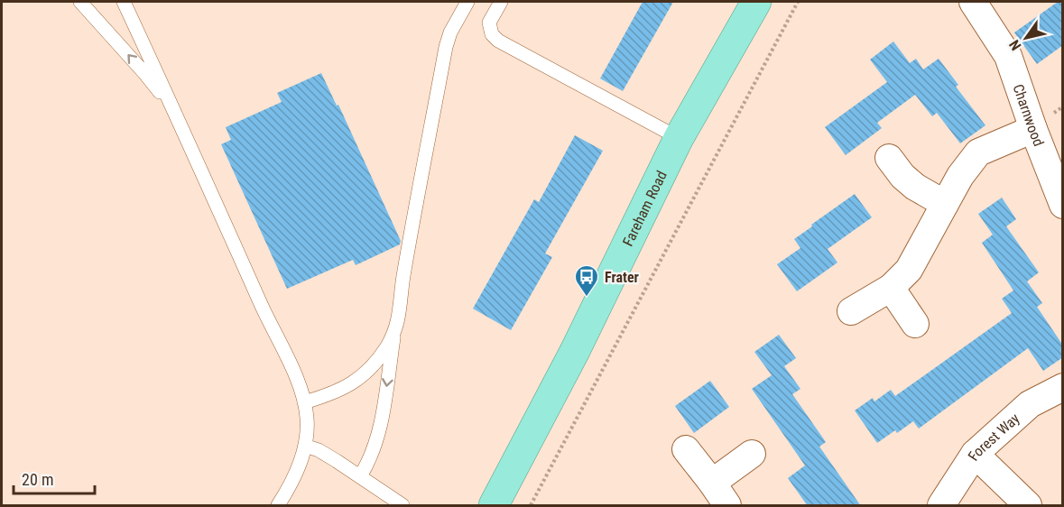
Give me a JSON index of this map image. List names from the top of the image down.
{
  "streets": {
    "main road": ["Fareham Road"],
    "street": ["Charnwood", "Forest Way"]
  },
  "places": {
    "bus stop": ["Frater"]
  },
  "scale_bar": "20 m",
  "north": "bottom left"
}
